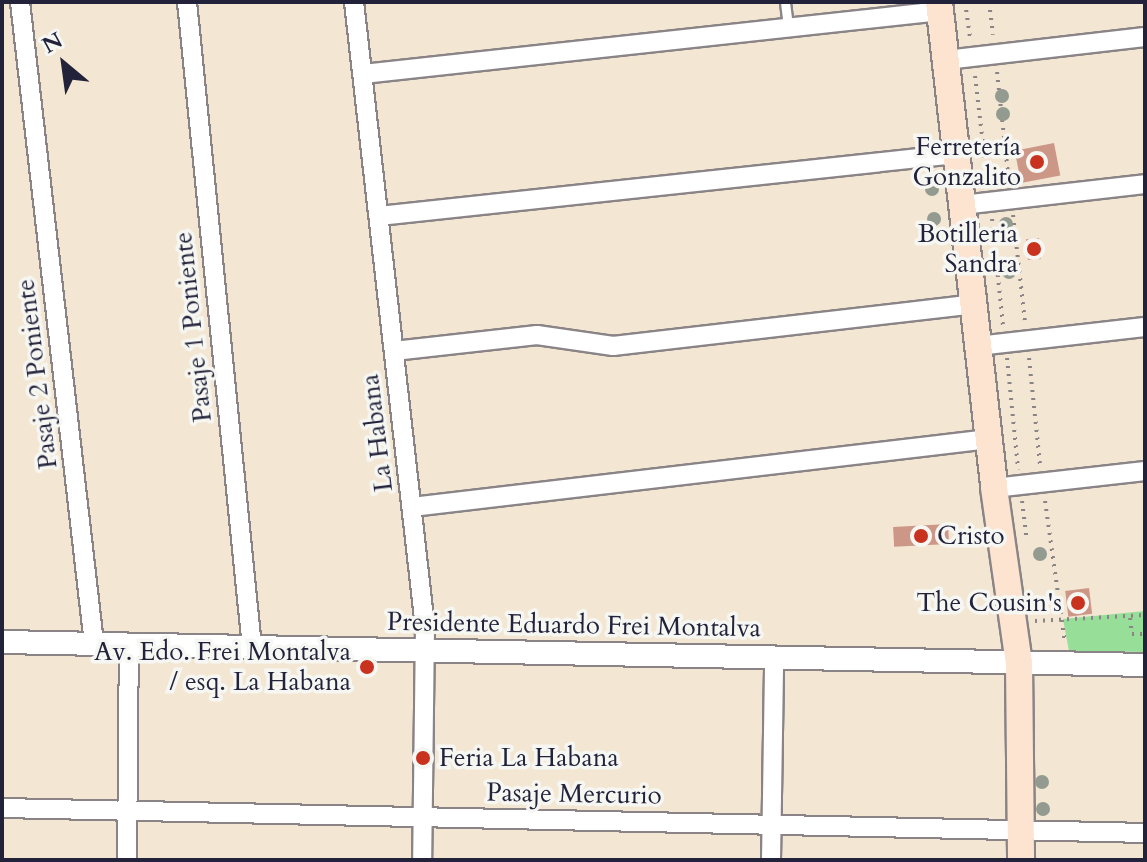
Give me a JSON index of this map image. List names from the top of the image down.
{
  "streets": {
    "street": [
      "Pasaje 1 Poniente",
      "Pasaje 2 Poniente",
      "La Habana",
      "Presidente Eduardo Frei Montalva",
      "Pasaje Mercurio"
    ]
  },
  "crossings": [
    ["Pasaje 1 Poniente", "Presidente Eduardo Frei Montalva"],
    ["Pasaje 2 Poniente", "Presidente Eduardo Frei Montalva"],
    ["La Habana", "Presidente Eduardo Frei Montalva"],
    ["La Habana", "Pasaje Mercurio"]
  ],
  "places": [
    "Ferretería Gonzalito",
    "Botilleria Sandra",
    "Cristo",
    "The Cousin's",
    "Av. Edo. Frei Montalva / esq. La Habana",
    "Feria La Habana"
  ],
  "north": "top left"
}
